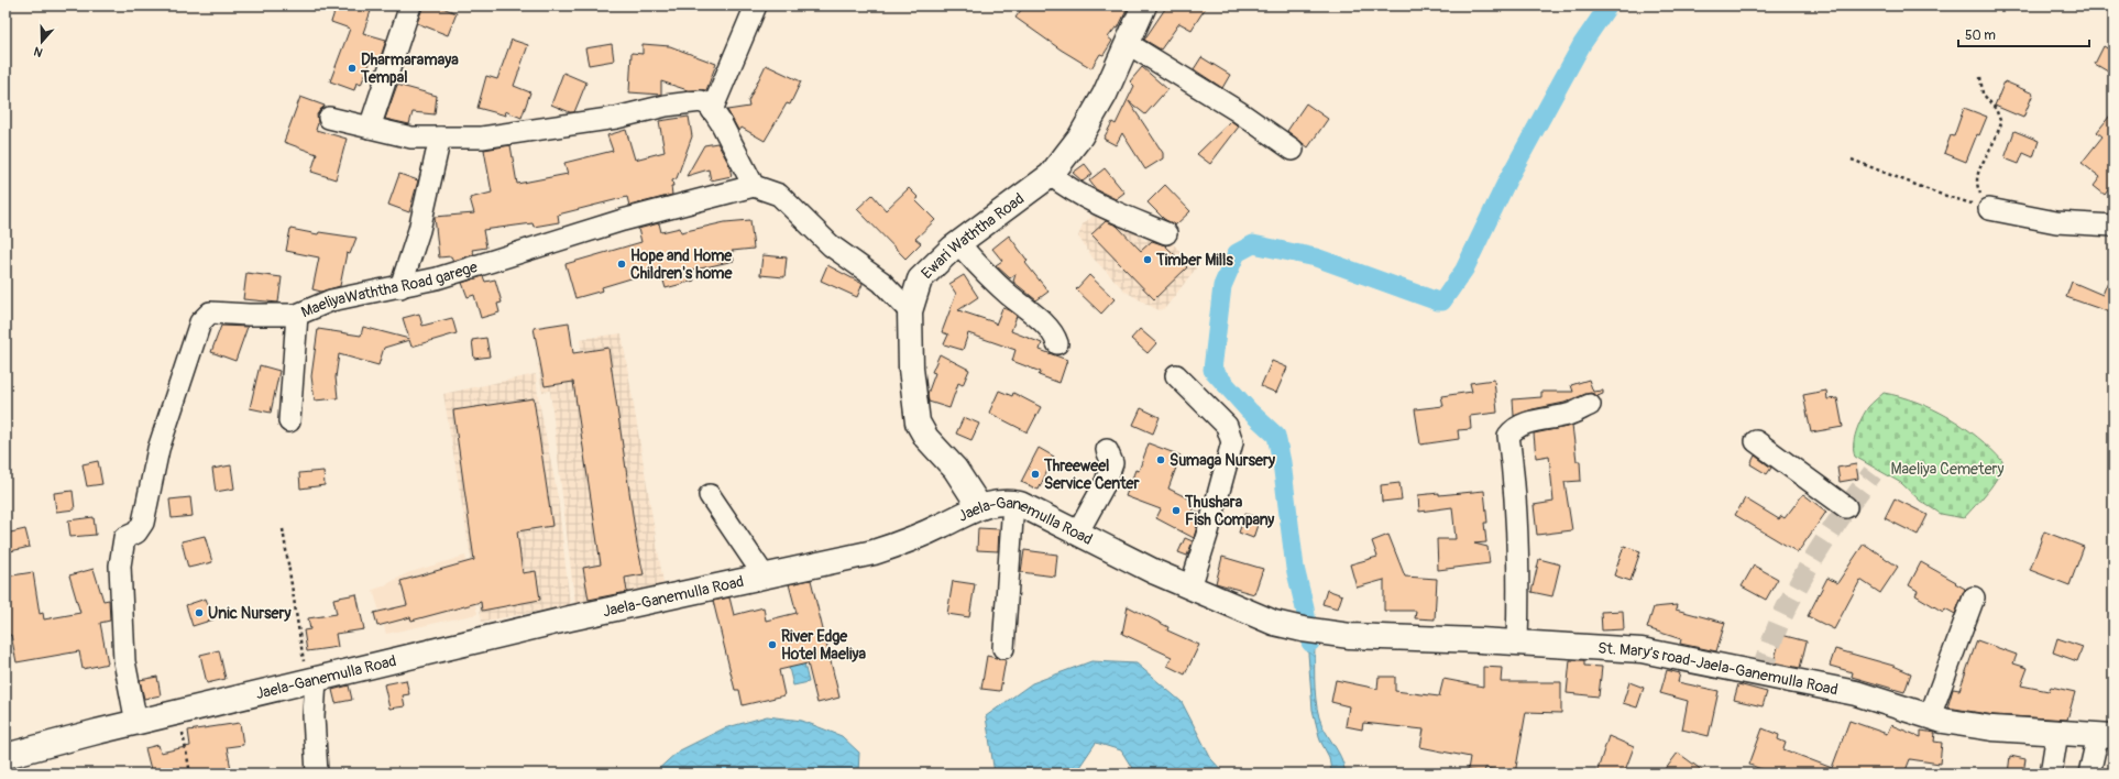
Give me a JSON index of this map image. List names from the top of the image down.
{
  "streets": {
    "main road": ["Ewari Waththa Road", "Jaela-Ganemulla Road", "St. Mary's road-Jaela-Ganemulla Road"],
    "street": ["MaeliyaWaththa Road garege"]
  },
  "crossings": [
    ["Ewari Waththa Road", "Jaela-Ganemulla Road"],
    ["MaeliyaWaththa Road garege", "Jaela-Ganemulla Road"],
    ["Jaela-Ganemulla Road", "St. Mary's road-Jaela-Ganemulla Road"]
  ],
  "parks": ["Maeliya Cemetery"],
  "places": [
    "Dharmaramaya Tempal",
    "Timber Mills",
    "Hope and Home Children's home",
    "Sumaga Nursery",
    "Threeweel Service Center",
    "Thushara Fish Company",
    "Unic Nursery",
    "River Edge Hotel Maeliya"
  ],
  "scale_bar": "50 m",
  "north": "bottom"
}
